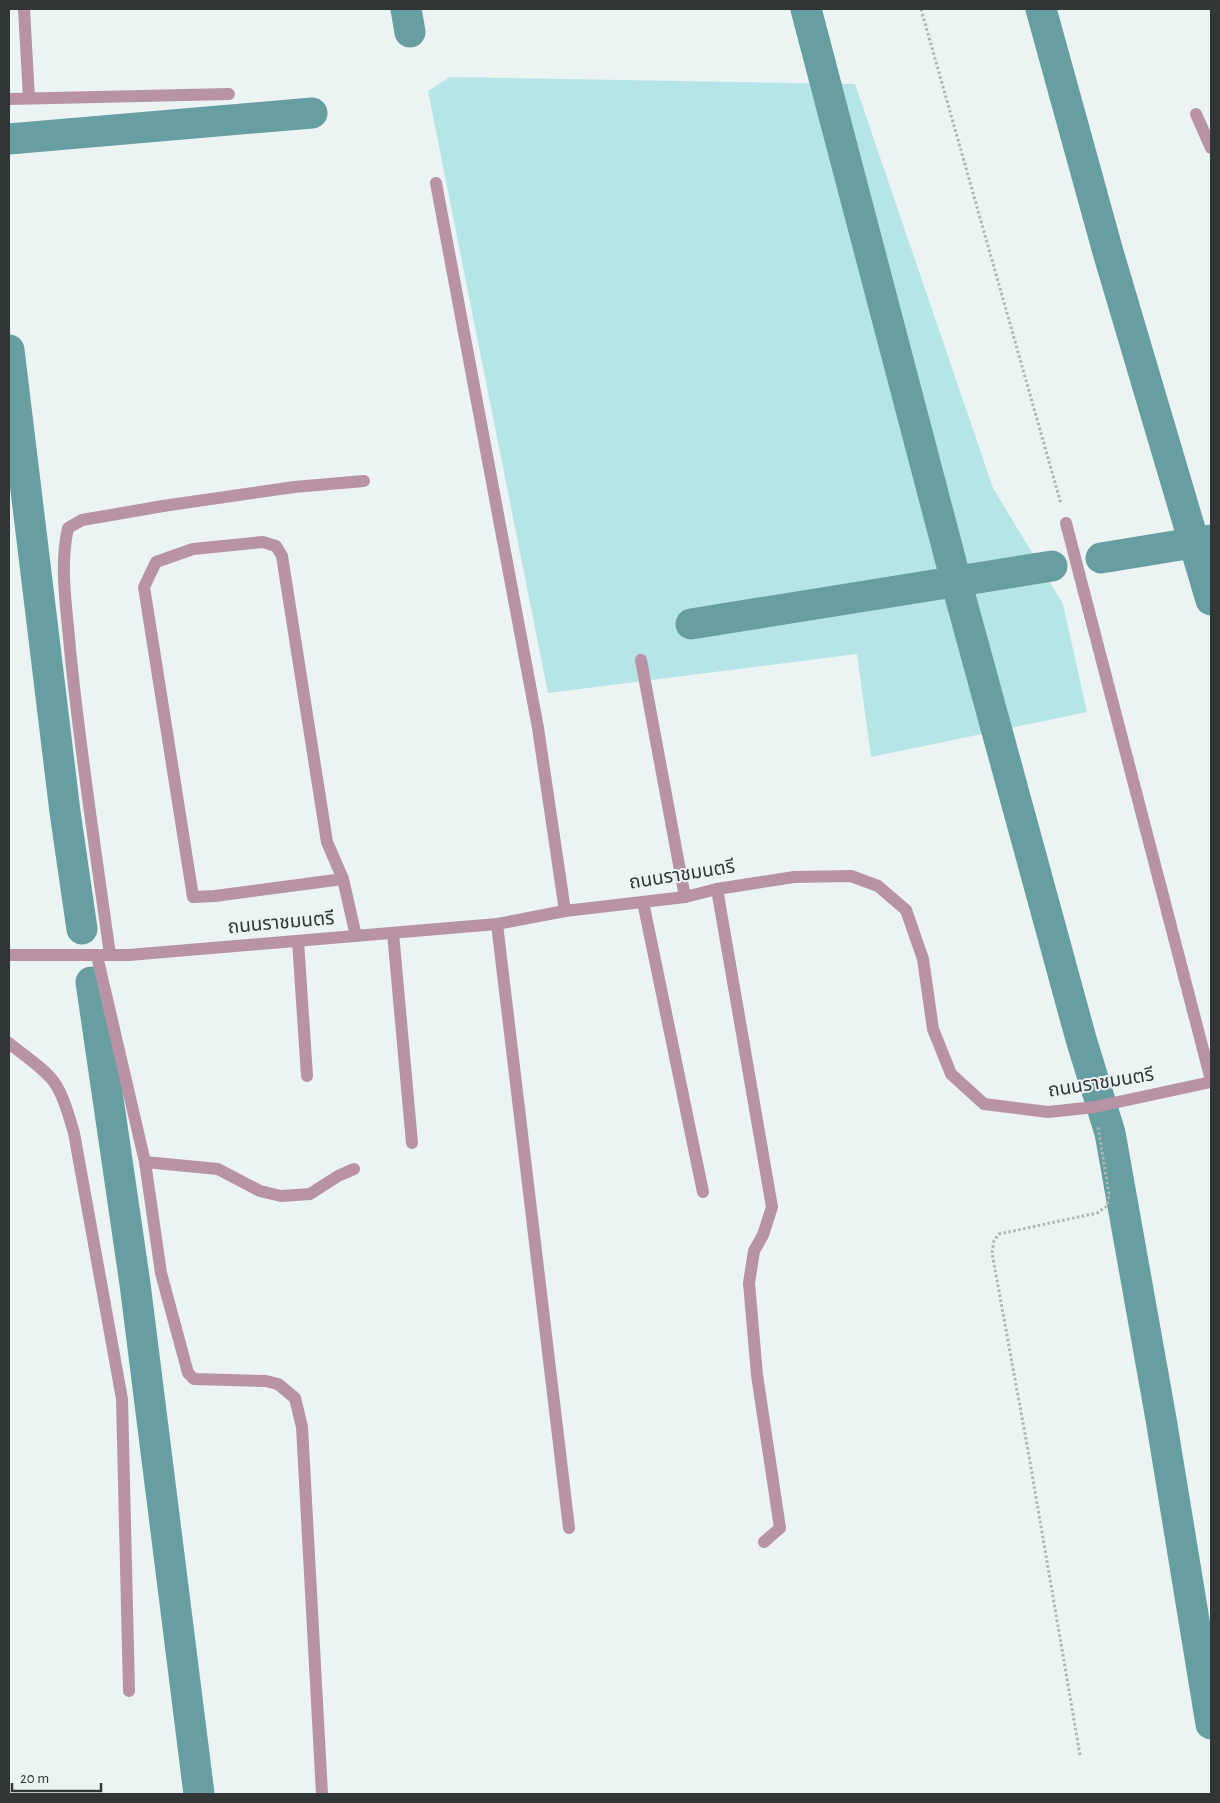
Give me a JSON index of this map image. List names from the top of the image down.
{
  "streets": {
    "street": ["ถนนราชมนตรี"]
  },
  "scale_bar": "20 m"
}
